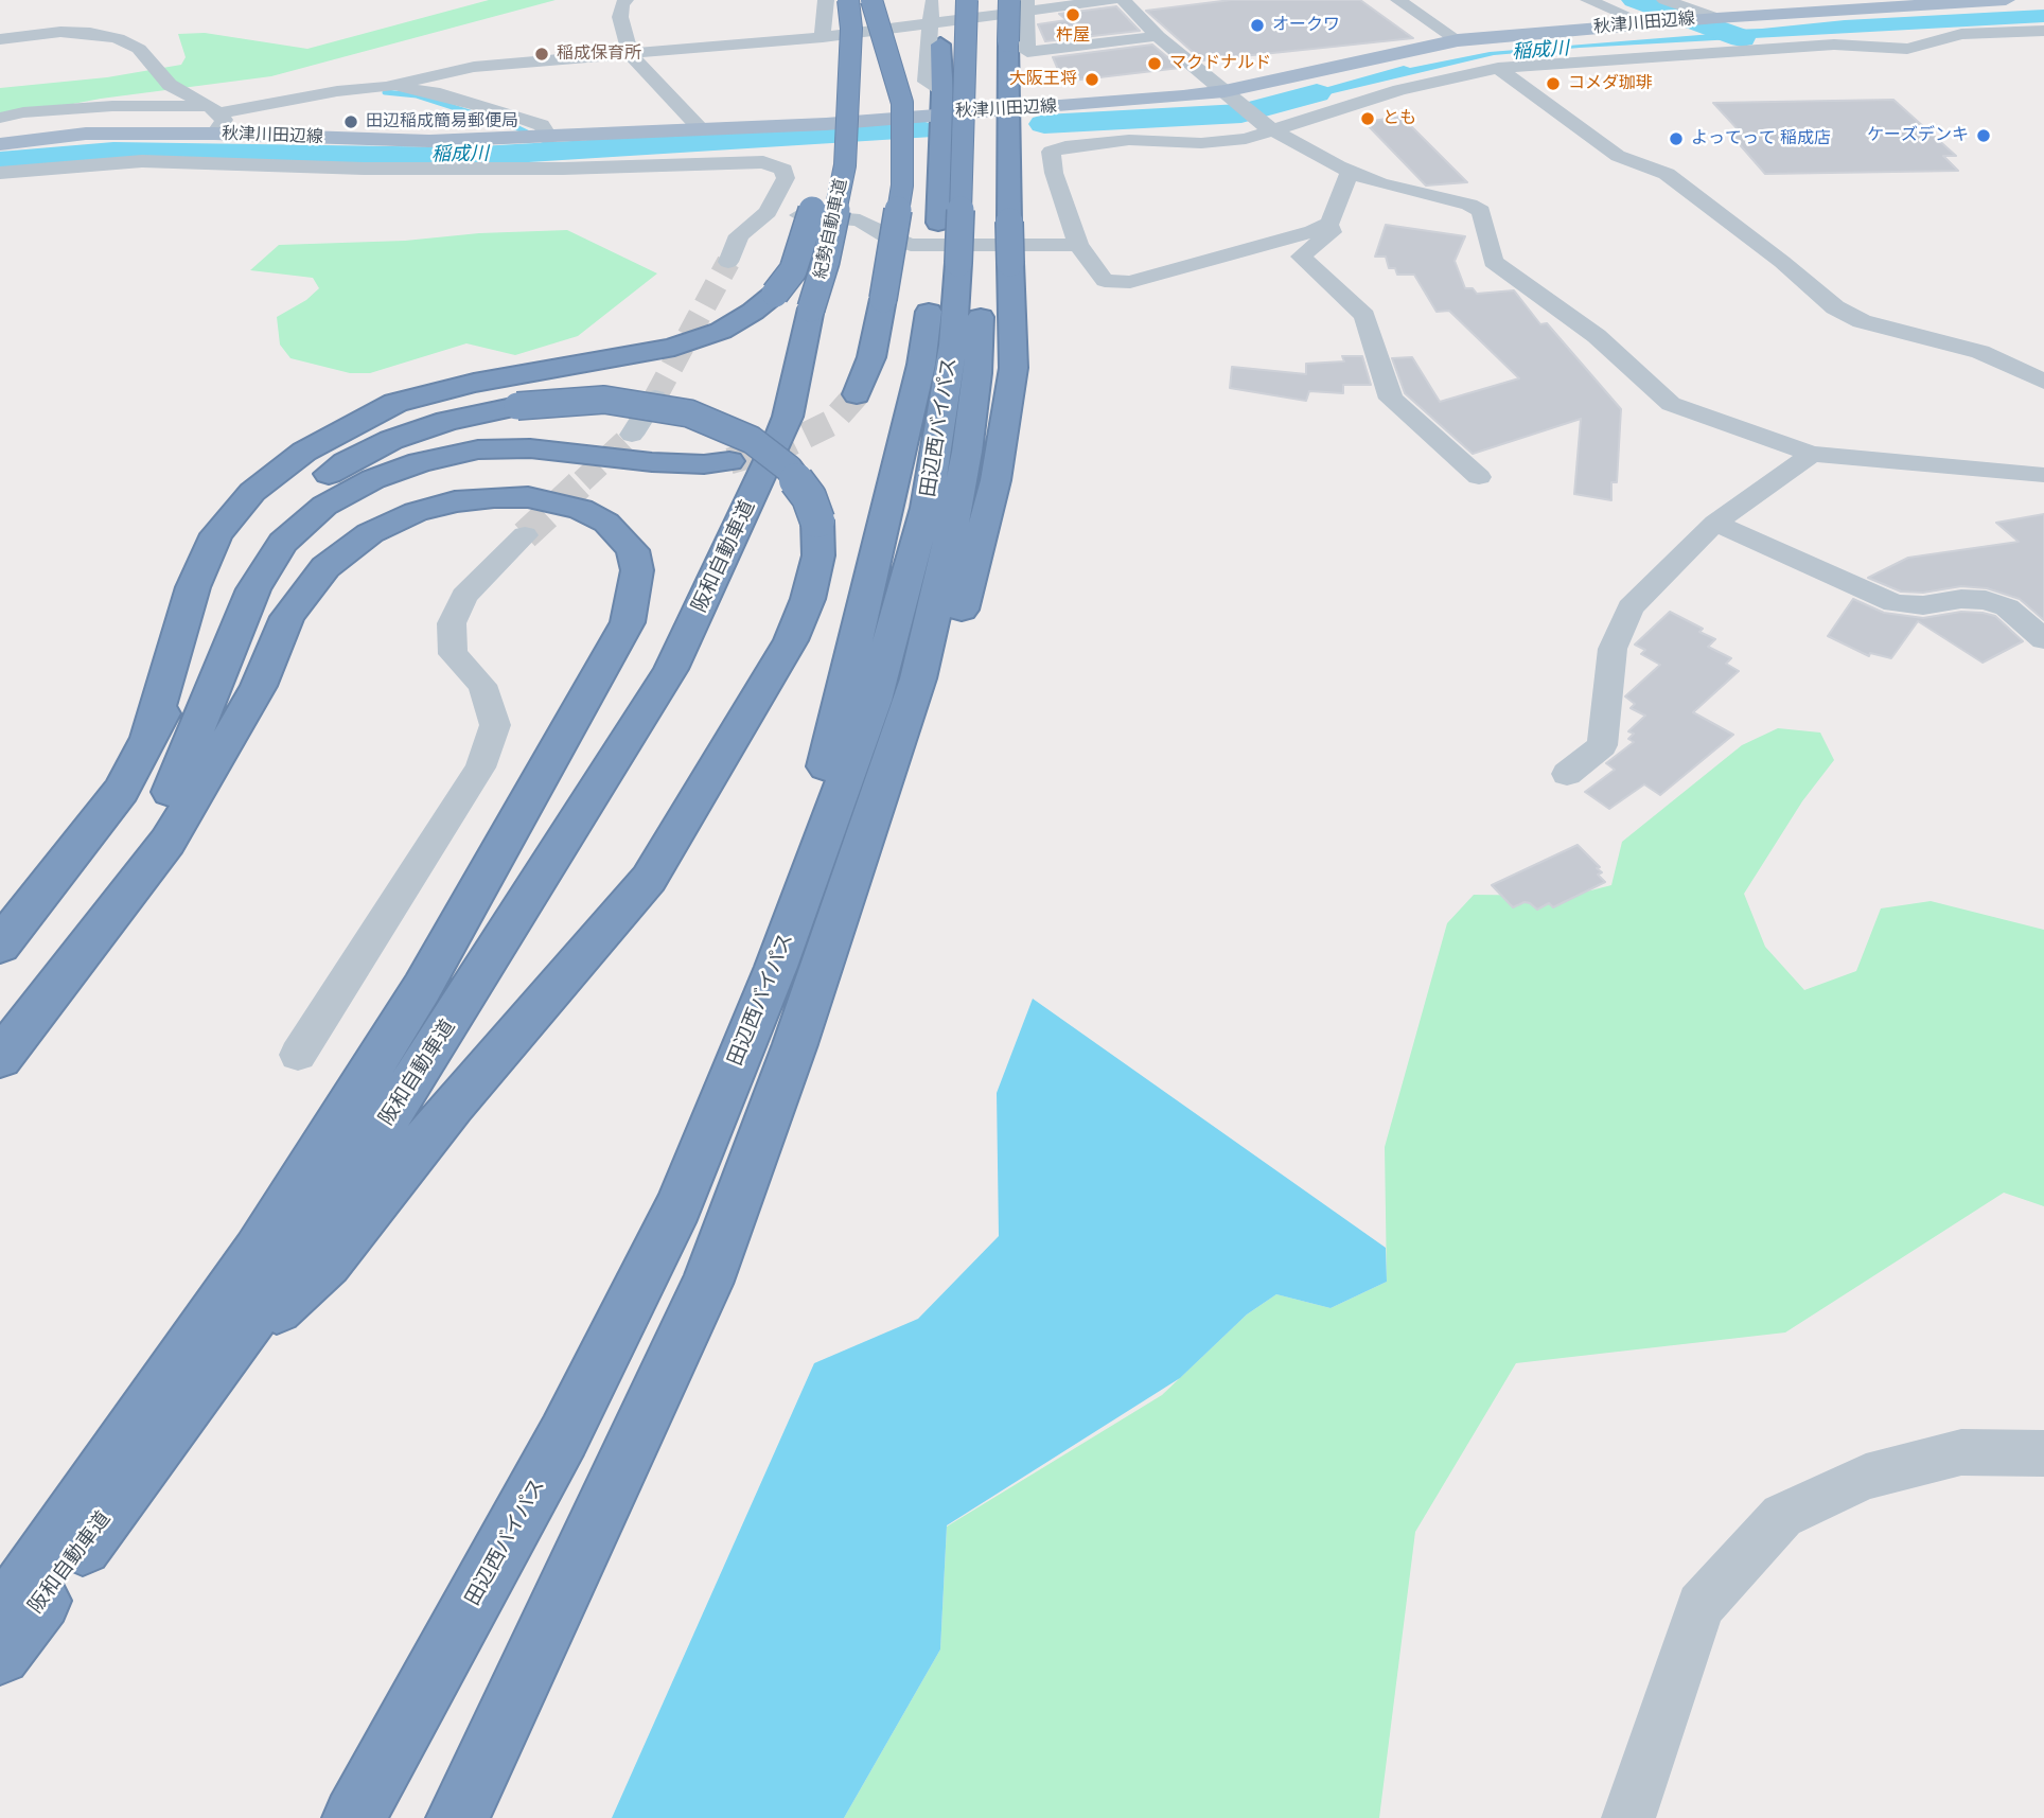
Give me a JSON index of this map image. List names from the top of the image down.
{
  "streets": {
    "highway": ["紀勢自動車道", "田辺西バイパス", "阪和自動車道"],
    "main road": ["秋津川田辺線"]
  },
  "crossings": [
    ["秋津川田辺線", "田辺西バイパス"],
    ["紀勢自動車道", "阪和自動車道"]
  ],
  "water": ["稲成川"],
  "places": [
    "杵屋",
    "オークワ",
    "稲成保育所",
    "マクドナルド",
    "大阪王将",
    "コメダ珈琲",
    "とも",
    "田辺稲成簡易郵便局",
    "ケーズデンキ",
    "よってって 稲成店"
  ]
}
